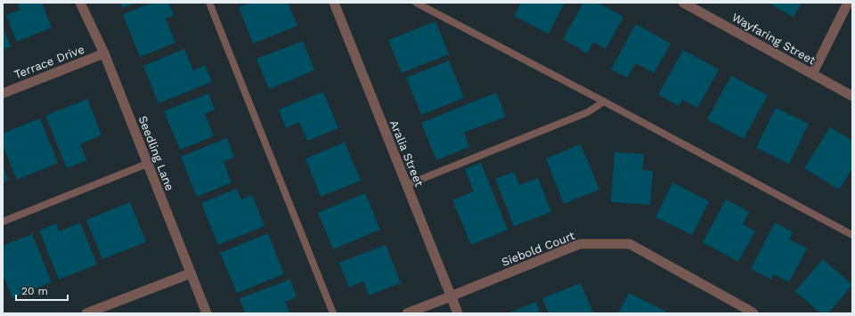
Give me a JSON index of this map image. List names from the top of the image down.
{
  "streets": {
    "street": [
      "Wayfaring Street",
      "Terrace Drive",
      "Seedling Lane",
      "Aralia Street",
      "Siebold Court"
    ]
  },
  "crossings": [
    ["Terrace Drive", "Seedling Lane"],
    ["Aralia Street", "Siebold Court"]
  ],
  "scale_bar": "20 m"
}
